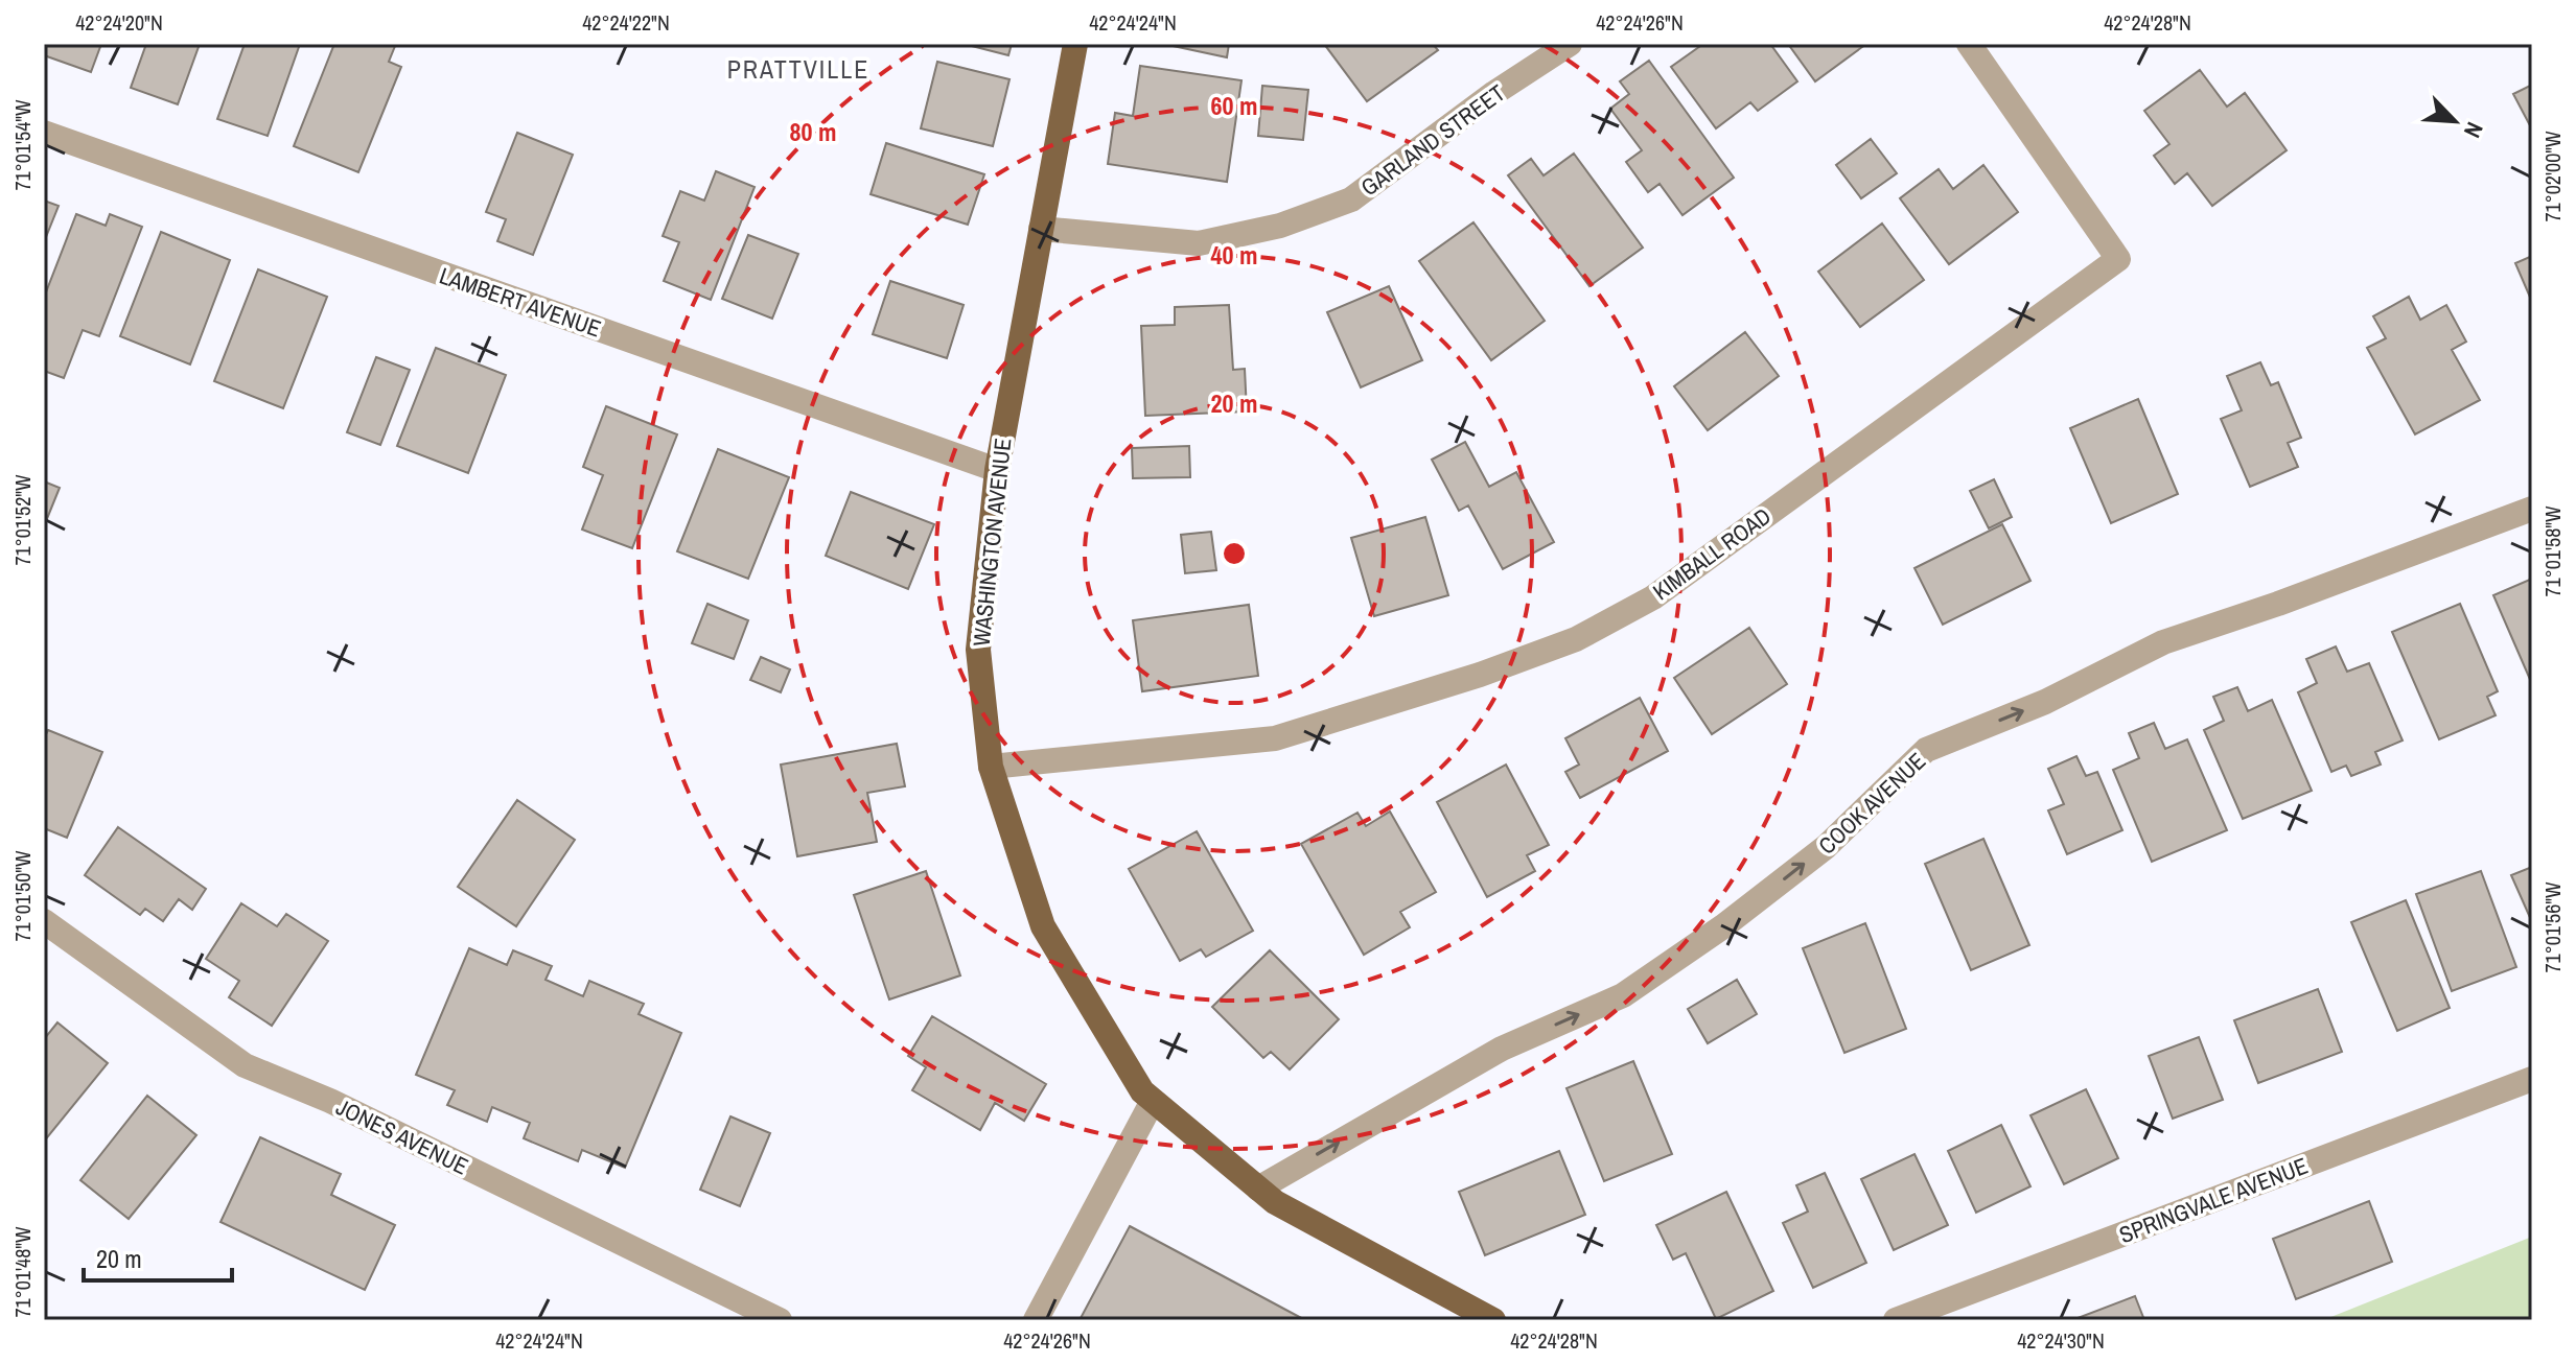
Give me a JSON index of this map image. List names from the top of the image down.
{
  "streets": {
    "main road": ["WASHINGTON AVENUE"],
    "street": [
      "GARLAND STREET",
      "LAMBERT AVENUE",
      "KIMBALL ROAD",
      "COOK AVENUE",
      "JONES AVENUE",
      "SPRINGVALE AVENUE"
    ]
  },
  "crossings": [
    ["GARLAND STREET", "WASHINGTON AVENUE"],
    ["LAMBERT AVENUE", "WASHINGTON AVENUE"],
    ["WASHINGTON AVENUE", "KIMBALL ROAD"],
    ["WASHINGTON AVENUE", "COOK AVENUE"]
  ],
  "one_way": ["COOK AVENUE"],
  "districts": ["PRATTVILLE"],
  "scale_bar": "20 m",
  "north": "bottom right",
  "coordinates": [
    "42°24'20\"N",
    "42°24'22\"N",
    "42°24'24\"N",
    "42°24'26\"N",
    "42°24'28\"N",
    "71°01'54\"W",
    "71°02'00\"W",
    "71°01'52\"W",
    "71°01'58\"W",
    "71°01'50\"W",
    "71°01'56\"W",
    "71°01'48\"W",
    "42°24'30\"N"
  ],
  "rings": [
    "60 m",
    "80 m",
    "40 m",
    "20 m"
  ]
}
